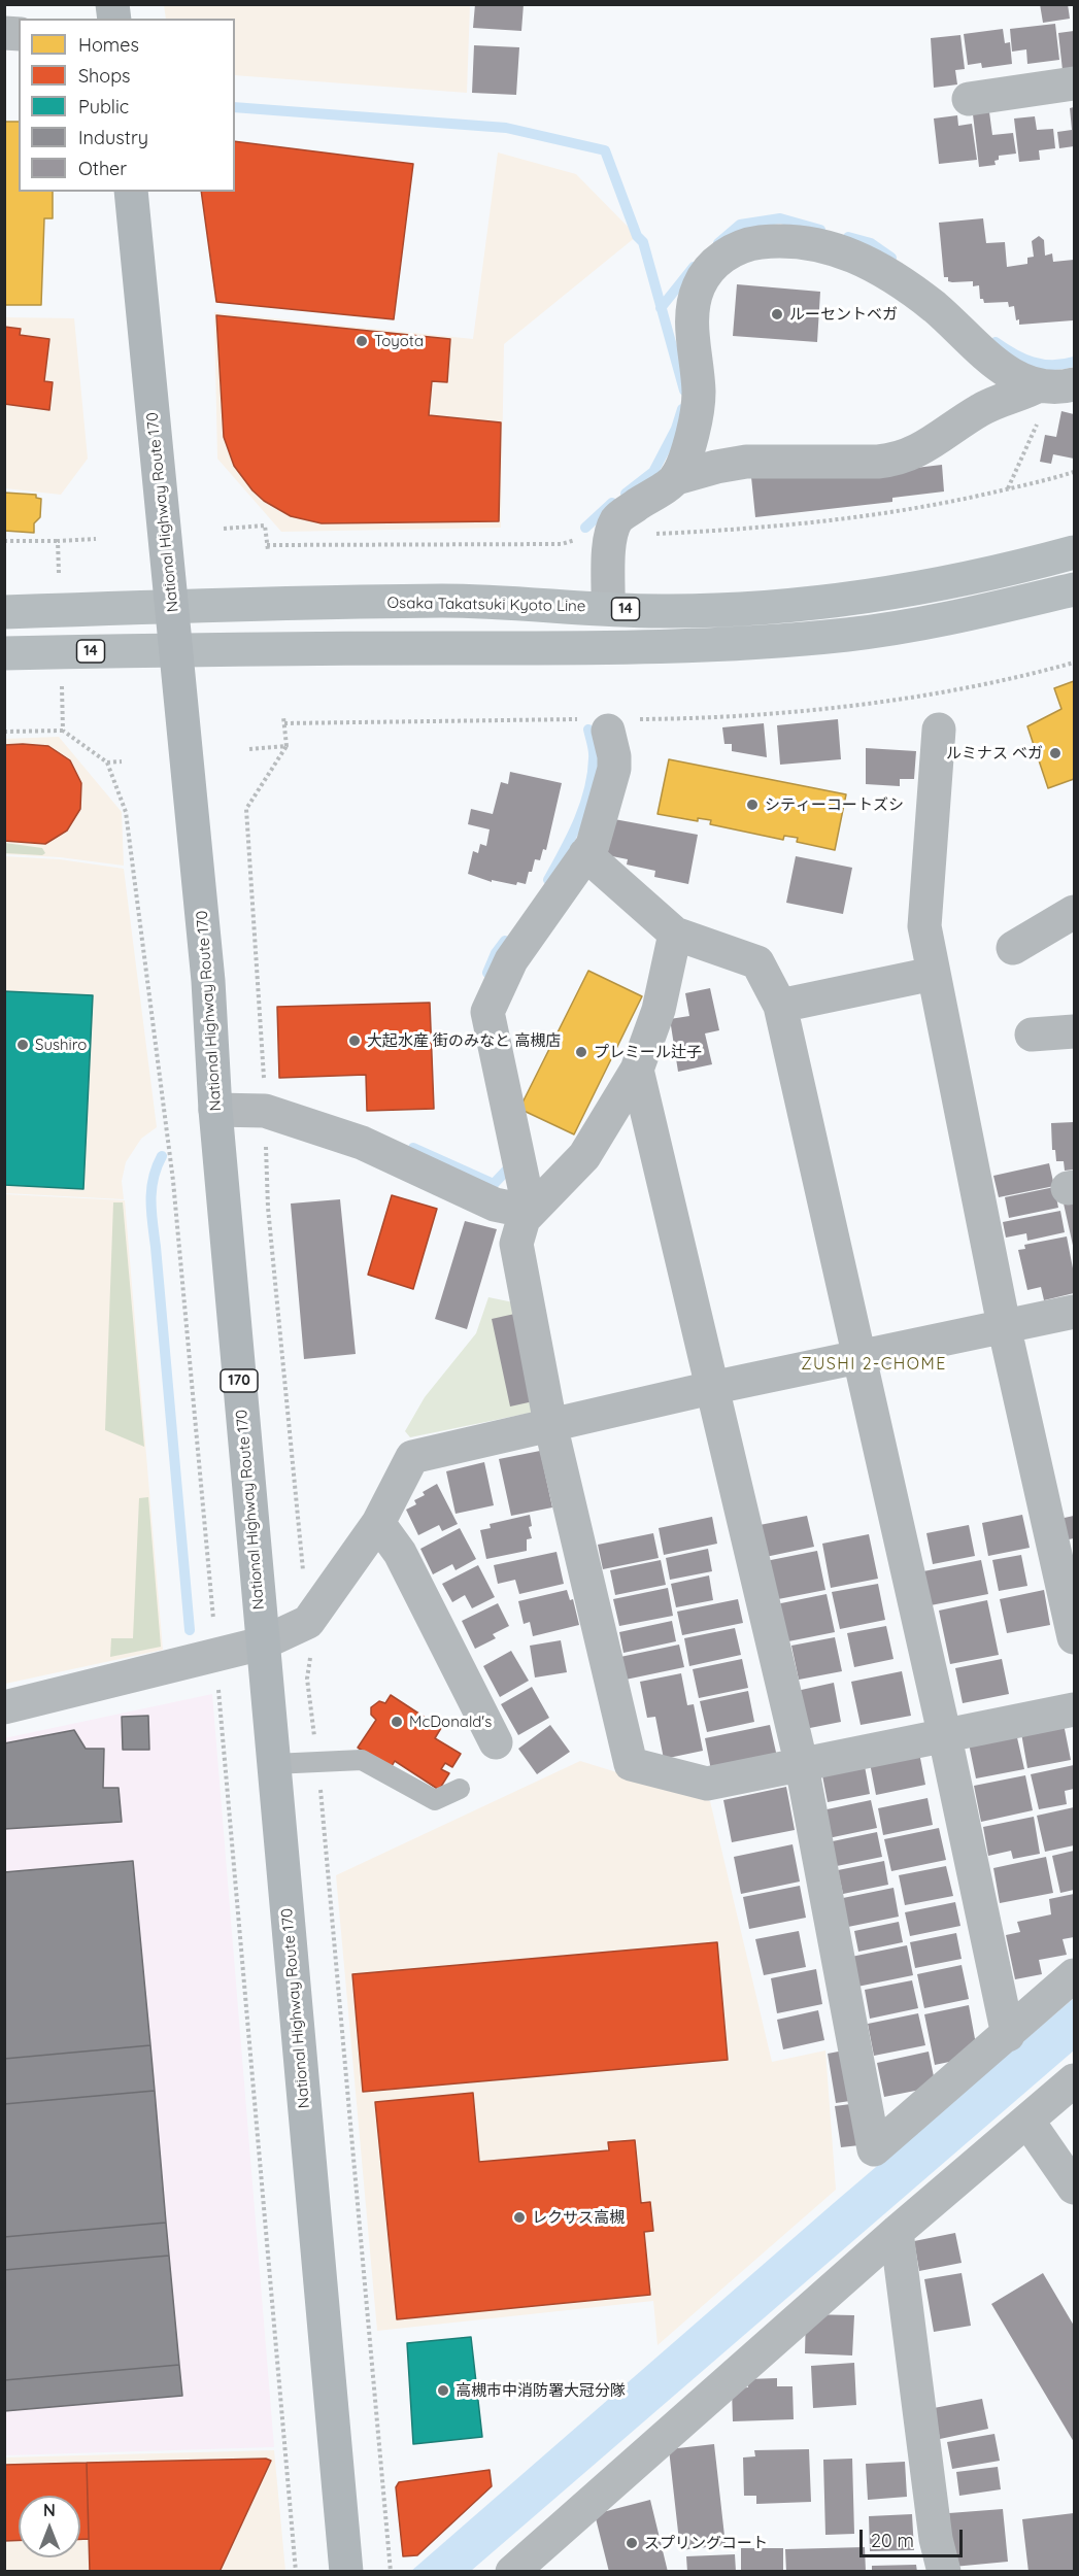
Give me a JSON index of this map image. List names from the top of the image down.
{
  "streets": {
    "highway": ["National Highway Route 170", "170"],
    "main road": ["Osaka Takatsuki Kyoto Line", "14"]
  },
  "crossings": [
    ["National Highway Route 170", "Osaka Takatsuki Kyoto Line"],
    ["National Highway Route 170", "14"]
  ],
  "districts": ["ZUSHI 2-CHOME"],
  "places": [
    "ルーセントベガ",
    "Toyota",
    "ルミナス ベガ",
    "シティーコートズシ",
    "大起水産 街のみなと 高槻店",
    "Sushiro",
    "プレミール辻子",
    "McDonald's",
    "レクサス高槻",
    "高槻市中消防署大冠分隊",
    "スプリングコート"
  ],
  "legend": [
    "Homes",
    "Shops",
    "Public",
    "Industry",
    "Other"
  ],
  "scale_bar": "20 m",
  "north": "top"
}
